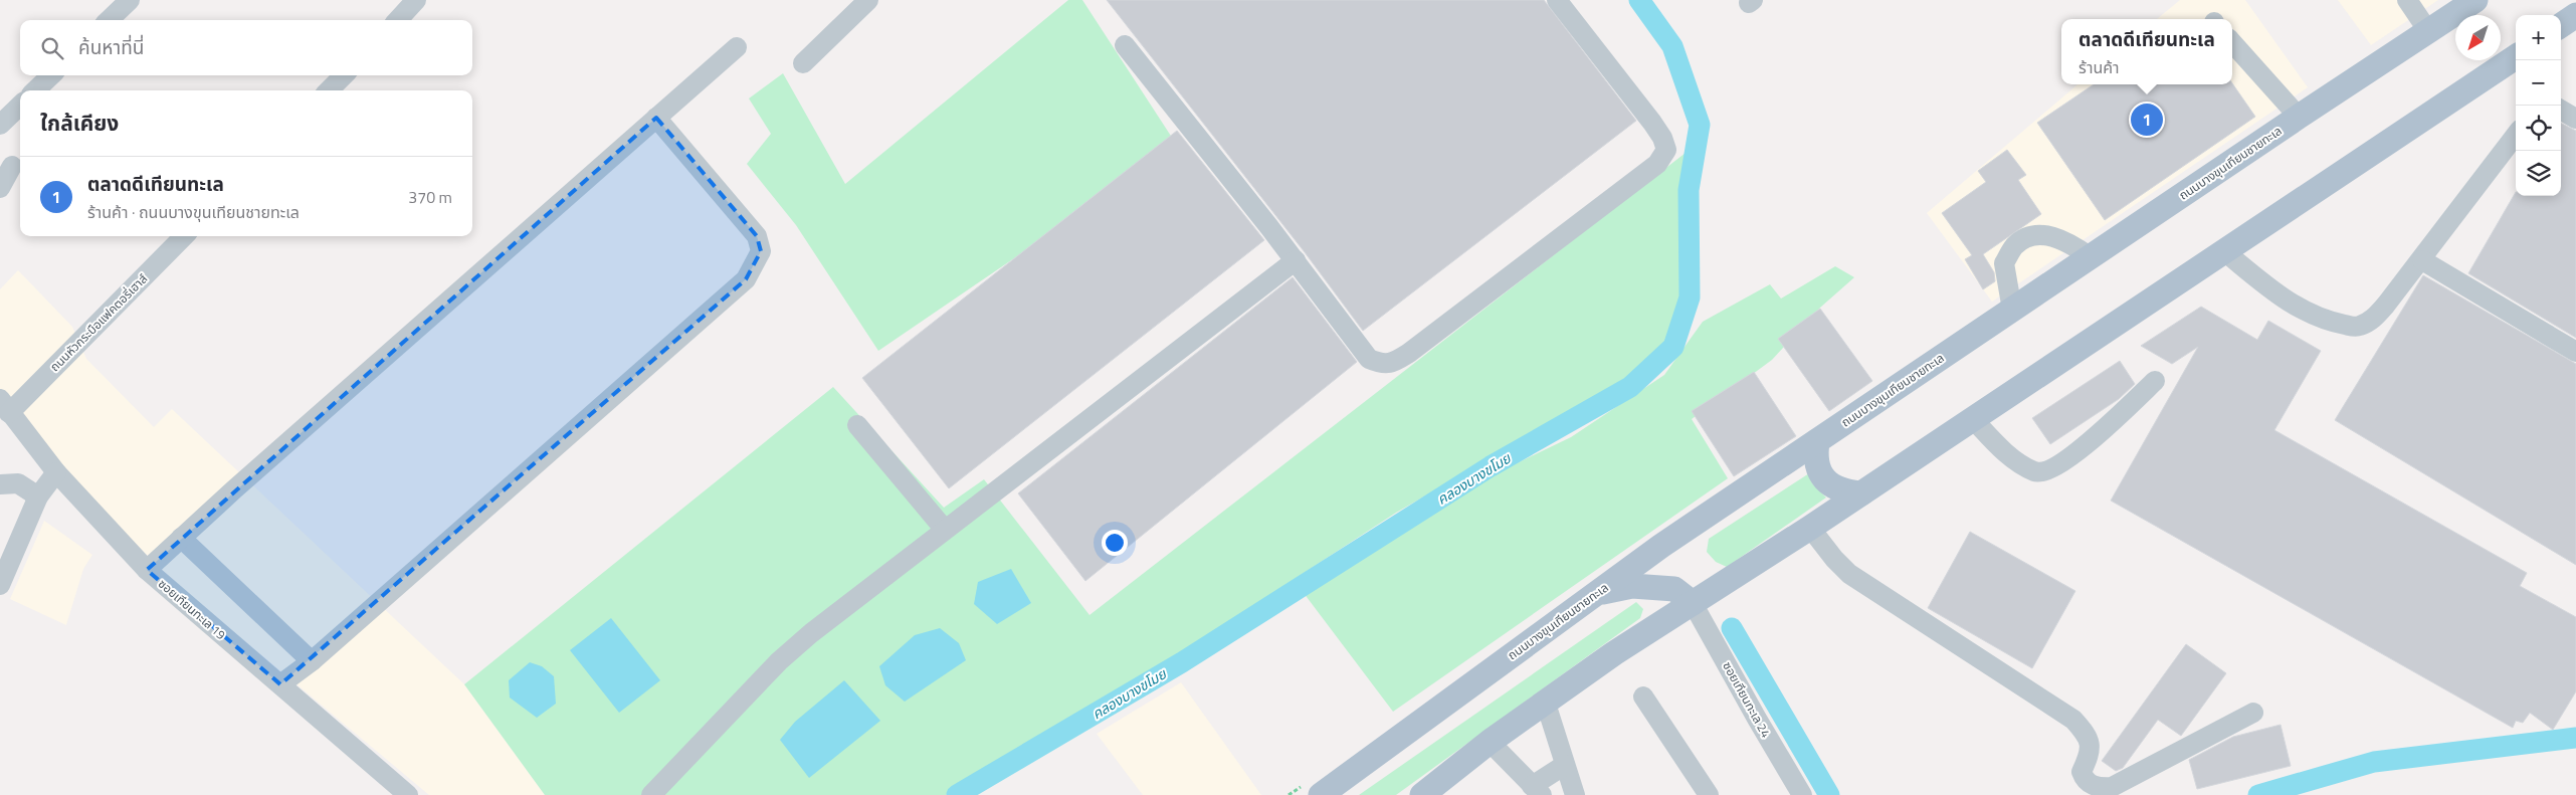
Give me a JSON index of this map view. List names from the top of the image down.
{
  "streets": {
    "main road": ["ถนนบางขุนเทียนชายทะเล"],
    "street": ["ถนนหัวกระบือแฟคตอรี่เฮาส์", "ซอยเทียนทะเล 19", "ซอยเทียนทะเล 24"]
  },
  "crossings": [
    ["ถนนหัวกระบือแฟคตอรี่เฮาส์", "ซอยเทียนทะเล 19"]
  ],
  "water": ["คลองบางขโมย"],
  "north": "bottom left",
  "page": {
    "map_buttons": ["+", "−"],
    "popup": ["ตลาดดีเทียนทะเล", "ร้านค้า"],
    "search": "ค้นหาที่นี่",
    "heading": "ใกล้เคียง",
    "pins": "1",
    "list": [
      {
        "mark": "1",
        "name": "ตลาดดีเทียนทะเล",
        "note": "ร้านค้า · ถนนบางขุนเทียนชายทะเล",
        "value": "370 m"
      }
    ]
  }
}
